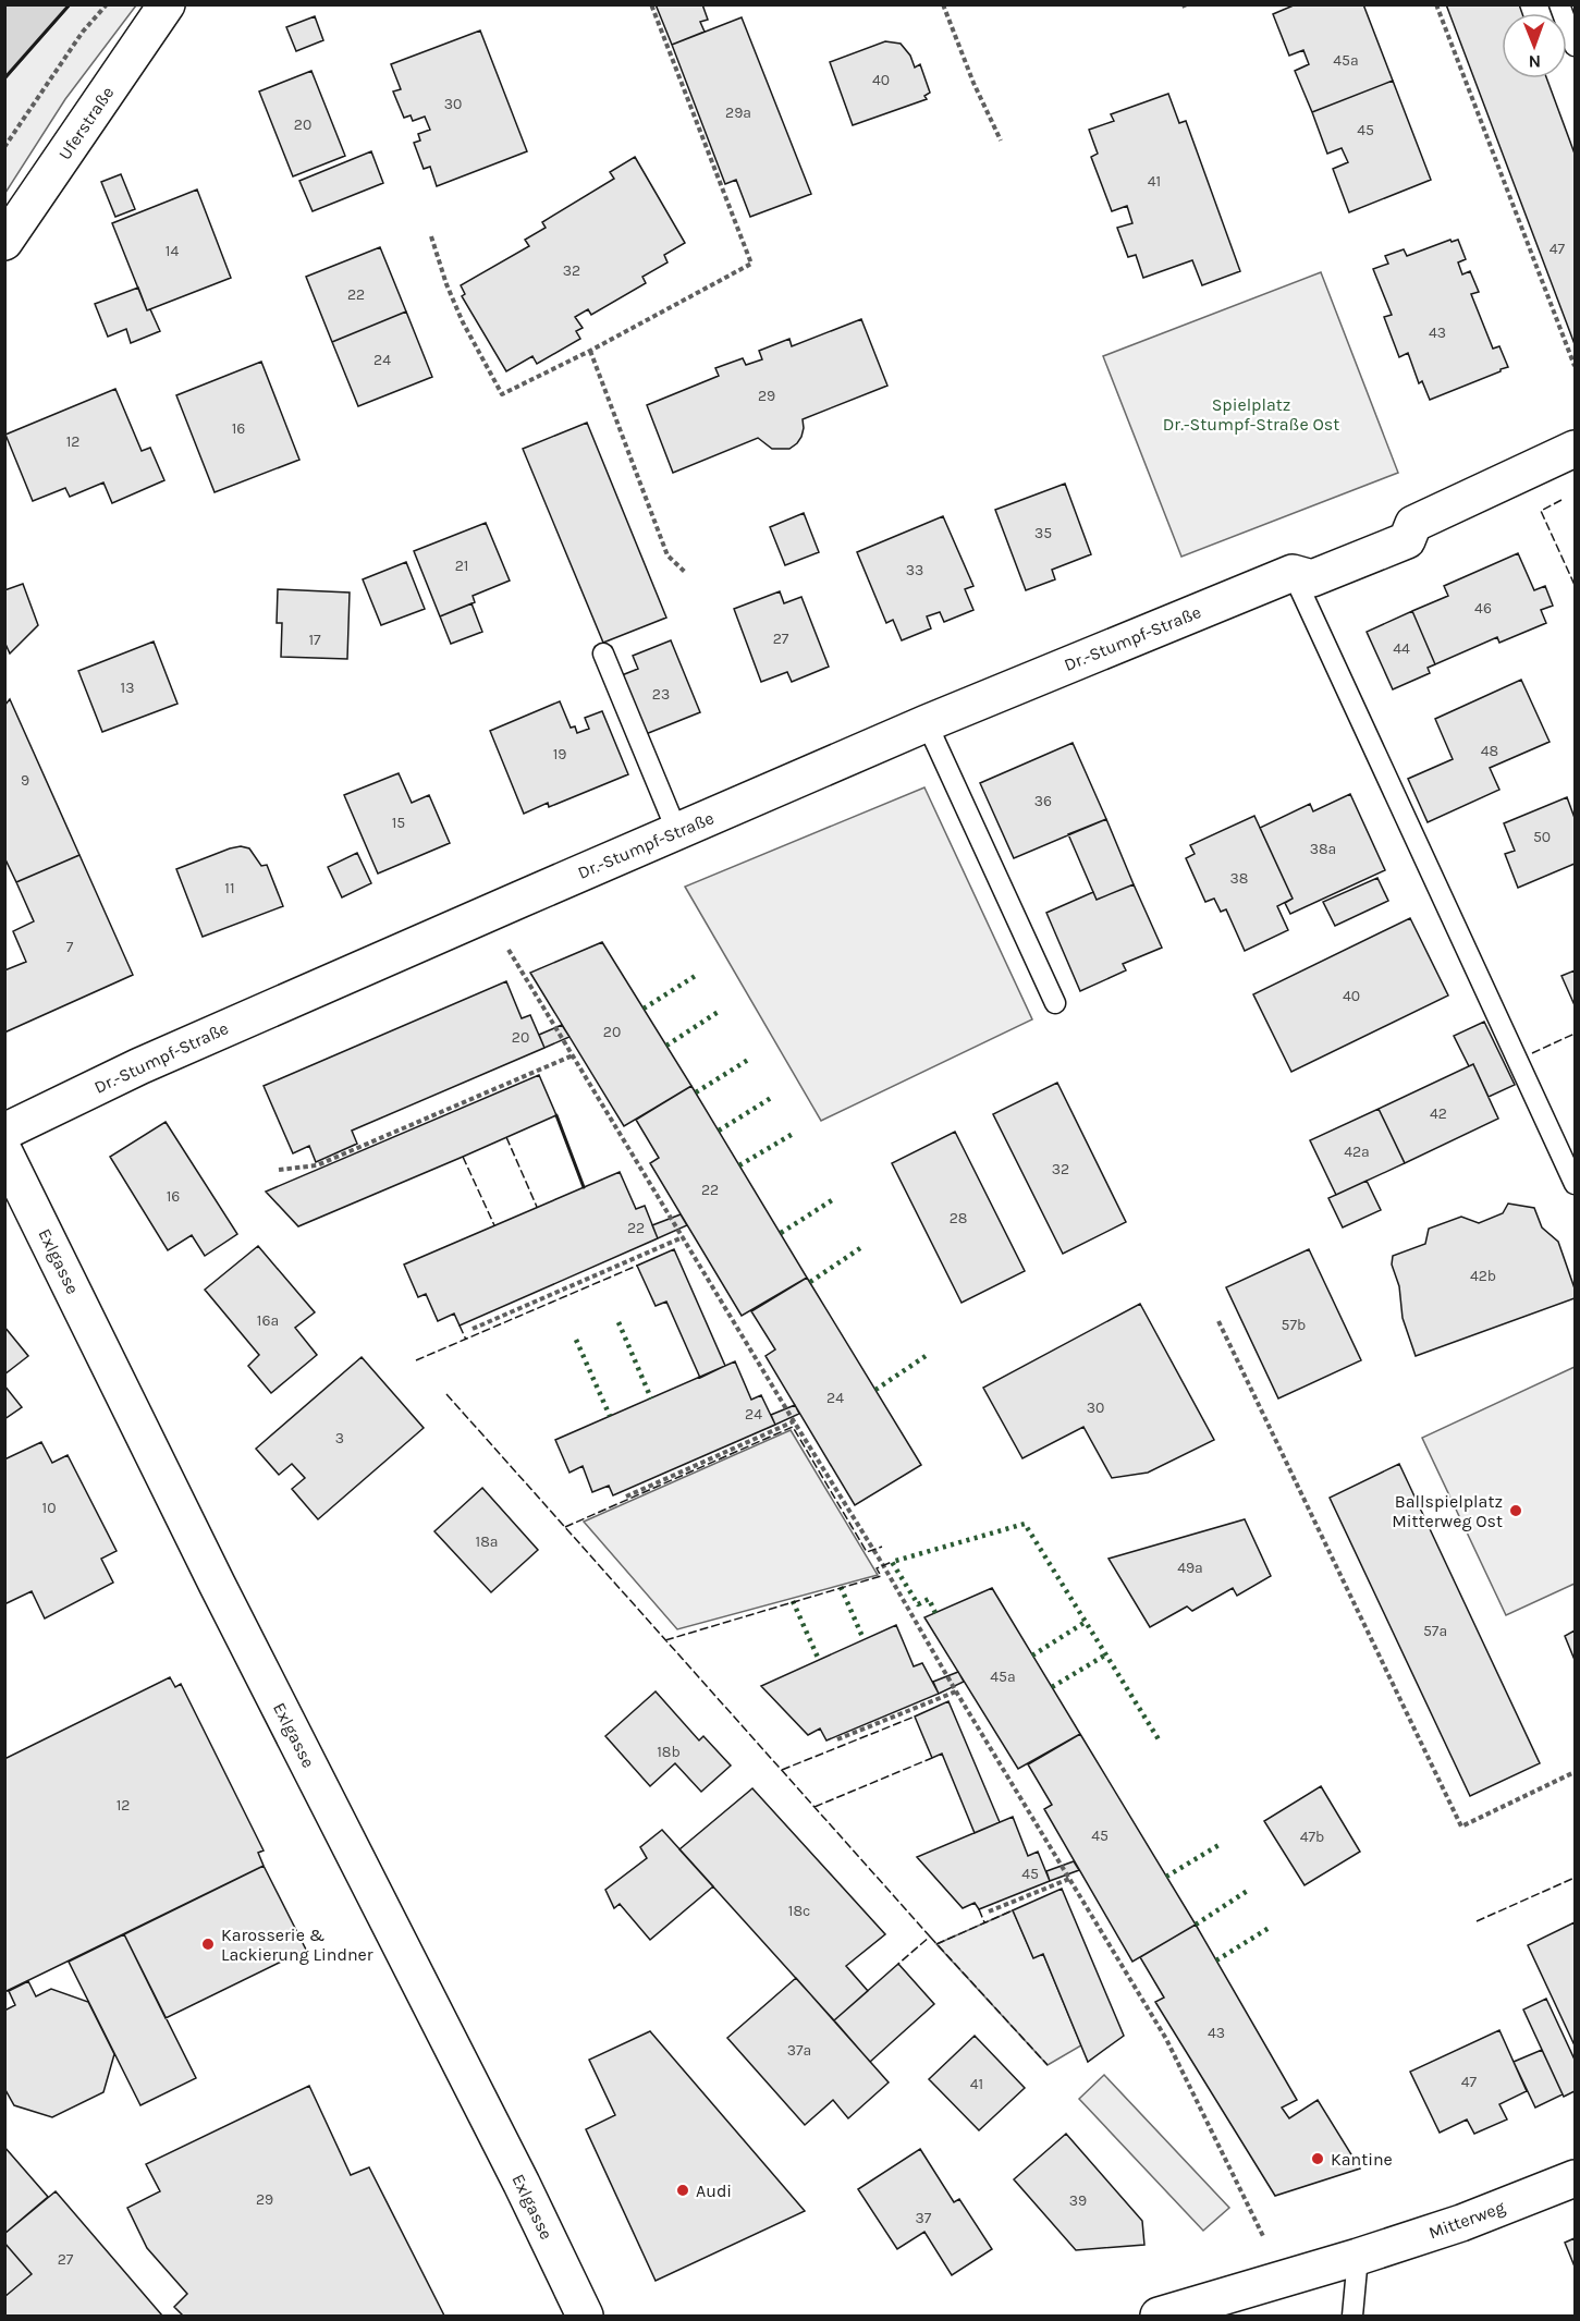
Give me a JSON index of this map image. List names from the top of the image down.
{
  "streets": {
    "street": [
      "Uferstraße",
      "Dr.-Stumpf-Straße",
      "Exlgasse",
      "Mitterweg"
    ]
  },
  "parks": ["Spielplatz Dr.-Stumpf-Straße Ost"],
  "places": [
    "Ballspielplatz Mitterweg Ost",
    "Karosserie & Lackierung Lindner",
    "Kantine",
    "Audi"
  ],
  "house_numbers": [
    "45a",
    "40",
    "30",
    "29a",
    "20",
    "45",
    "41",
    "47",
    "14",
    "32",
    "22",
    "43",
    "24",
    "29",
    "16",
    "12",
    "35",
    "21",
    "33",
    "46",
    "27",
    "17",
    "44",
    "13",
    "23",
    "48",
    "19",
    "9",
    "36",
    "15",
    "50",
    "38a",
    "38",
    "11",
    "7",
    "40",
    "20",
    "20",
    "42",
    "42a",
    "32",
    "22",
    "16",
    "28",
    "22",
    "42b",
    "16a",
    "57b",
    "24",
    "30",
    "24",
    "3",
    "10",
    "18a",
    "49a",
    "57a",
    "45a",
    "18b",
    "12",
    "45",
    "47b",
    "45",
    "18c",
    "43",
    "37a",
    "47",
    "41",
    "29",
    "39",
    "37",
    "27"
  ],
  "north": "bottom"
}
